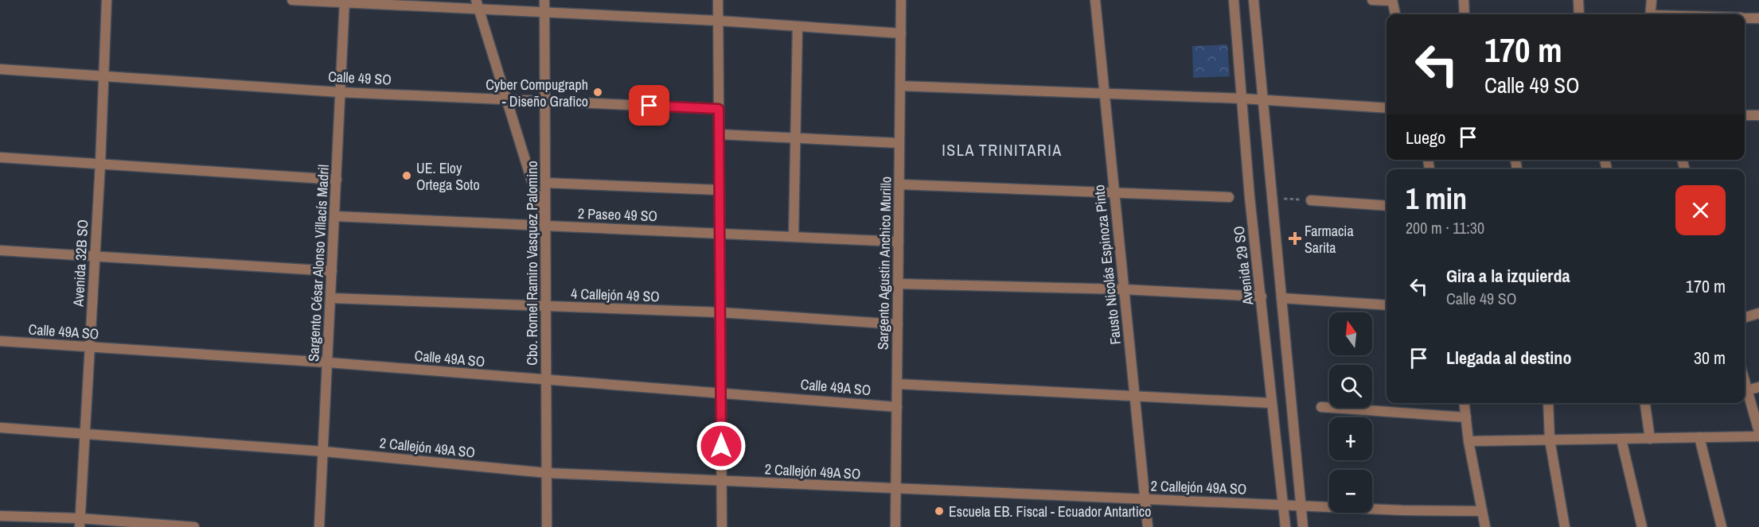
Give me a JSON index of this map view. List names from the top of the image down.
{
  "streets": {
    "street": [
      "Calle 49 SO",
      "2 Paseo 49 SO",
      "Avenida 32B SO",
      "Sargento César Alonso Villacís Madril",
      "Cbo. Romel Ramiro Vasquez Palomino",
      "Sargento Agustin Anchico Murillo",
      "Fausto Nicolás Espinoza Pinto",
      "Avenida 29 SO",
      "4 Callejón 49 SO",
      "Calle 49A SO",
      "2 Callejón 49A SO"
    ]
  },
  "crossings": [
    ["Calle 49 SO", "Avenida 32B SO"],
    ["Calle 49 SO", "Sargento César Alonso Villacís Madril"],
    ["Calle 49 SO", "Cbo. Romel Ramiro Vasquez Palomino"],
    ["2 Paseo 49 SO", "Sargento César Alonso Villacís Madril"],
    ["2 Paseo 49 SO", "Cbo. Romel Ramiro Vasquez Palomino"],
    ["2 Paseo 49 SO", "Sargento Agustin Anchico Murillo"],
    ["Avenida 32B SO", "Calle 49A SO"],
    ["Avenida 32B SO", "2 Callejón 49A SO"],
    ["Sargento César Alonso Villacís Madril", "4 Callejón 49 SO"],
    ["Sargento César Alonso Villacís Madril", "Calle 49A SO"],
    ["Sargento César Alonso Villacís Madril", "2 Callejón 49A SO"],
    ["Cbo. Romel Ramiro Vasquez Palomino", "4 Callejón 49 SO"],
    ["Cbo. Romel Ramiro Vasquez Palomino", "Calle 49A SO"],
    ["Cbo. Romel Ramiro Vasquez Palomino", "2 Callejón 49A SO"],
    ["Sargento Agustin Anchico Murillo", "4 Callejón 49 SO"],
    ["Sargento Agustin Anchico Murillo", "Calle 49A SO"],
    ["Sargento Agustin Anchico Murillo", "2 Callejón 49A SO"],
    ["Fausto Nicolás Espinoza Pinto", "2 Callejón 49A SO"],
    ["Avenida 29 SO", "2 Callejón 49A SO"]
  ],
  "districts": ["ISLA TRINITARIA"],
  "places": {
    "other": ["Cyber Compugraph - Diseño Grafico", "UE. Eloy Ortega Soto", "Escuela EB. Fiscal - Ecuador Antartico"],
    "health": ["Farmacia Sarita"]
  },
  "north": "top",
  "page": {
    "turn": ["170 m", "Calle 49 SO"],
    "then": "Luego",
    "heading": ["1 min", "200 m · 11:30"],
    "list": [
      {
        "name": "Gira a la izquierda",
        "note": "Calle 49 SO",
        "value": "170 m"
      },
      {
        "name": "Llegada al destino",
        "value": "30 m"
      }
    ],
    "map_buttons": ["+", "−"]
  }
}
